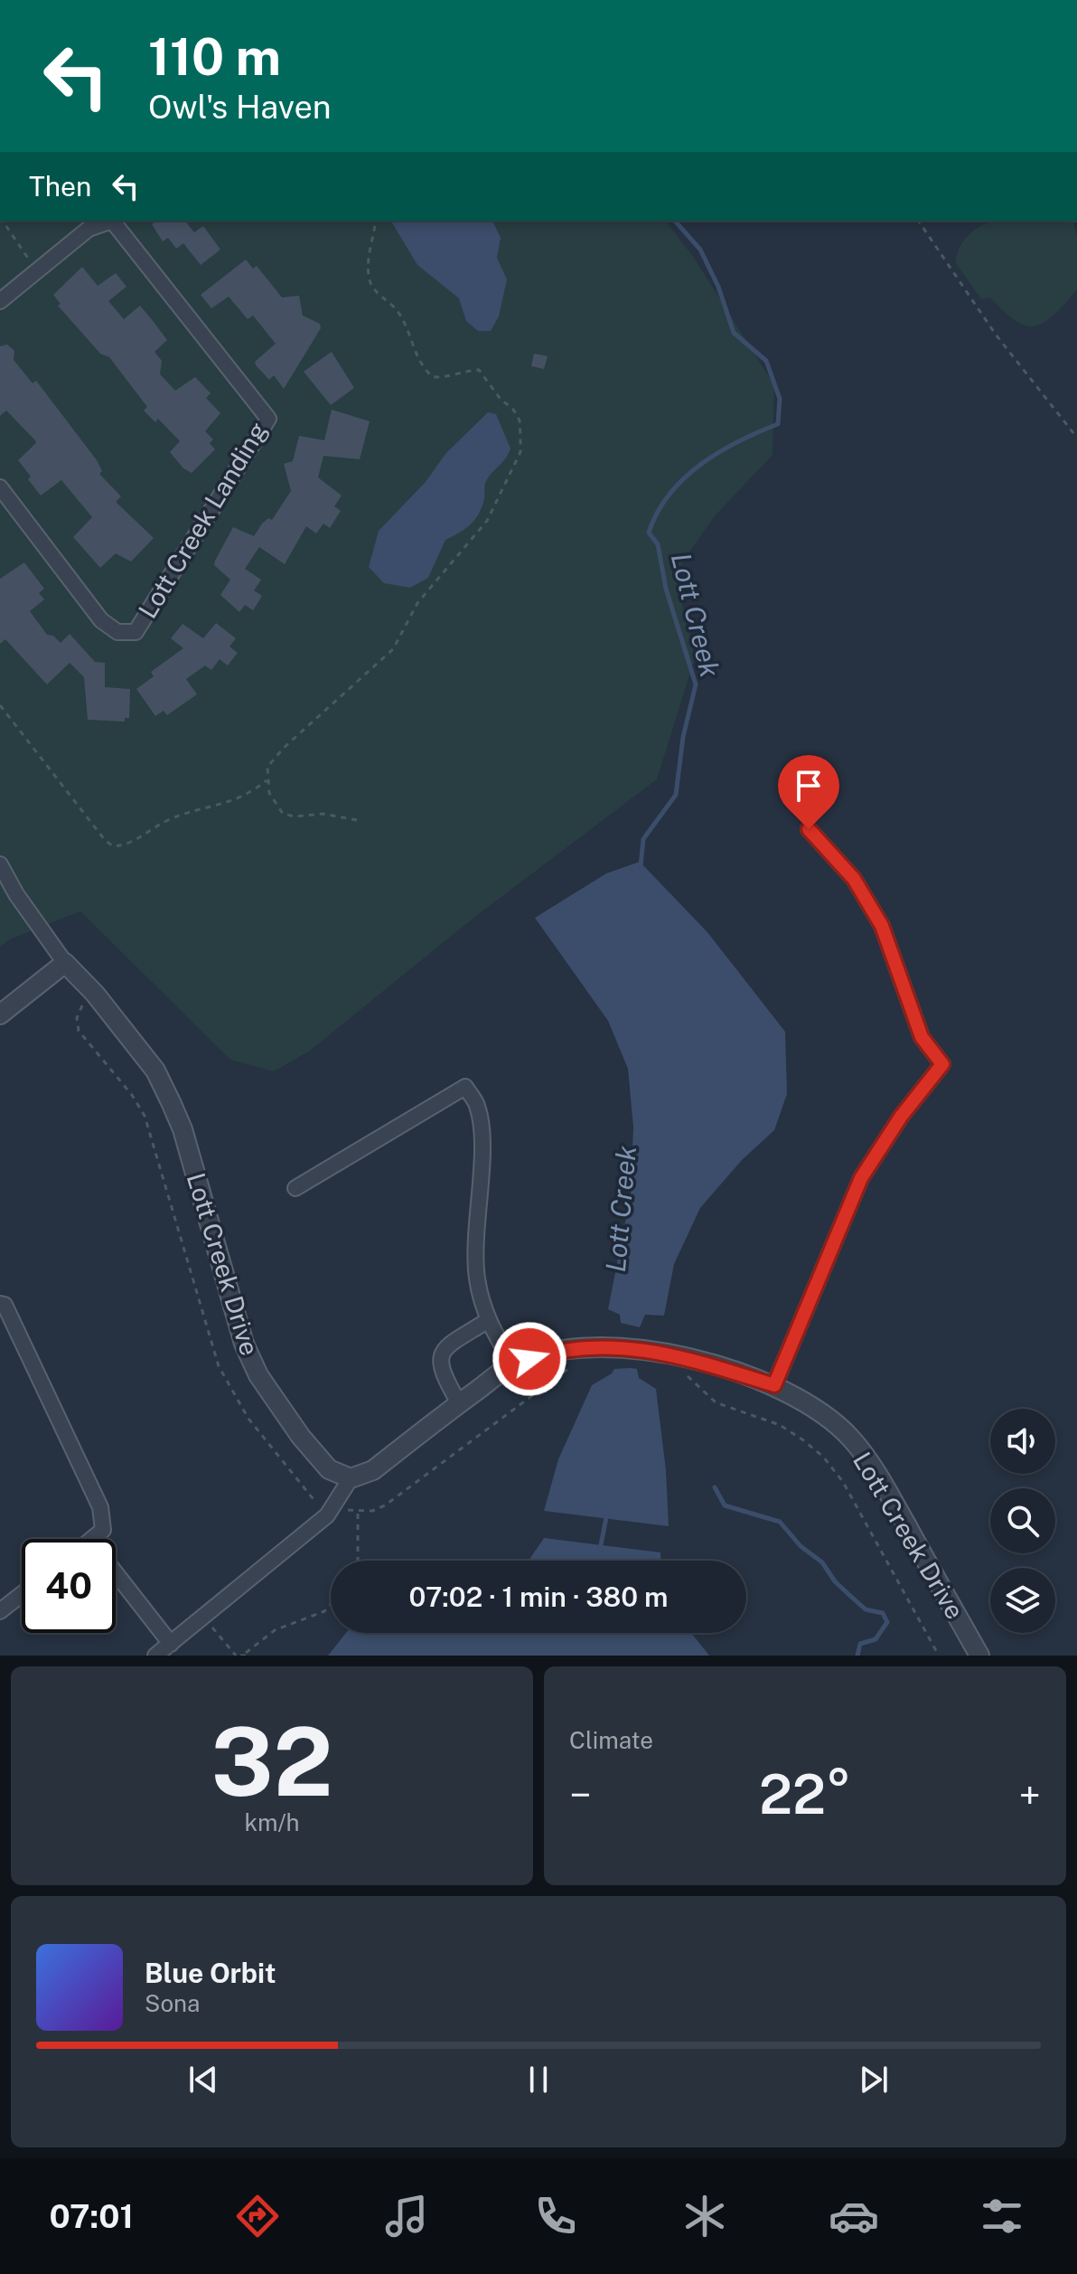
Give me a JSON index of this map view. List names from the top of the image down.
{
  "streets": {
    "street": ["Lott Creek Landing", "Lott Creek Drive"]
  },
  "water": ["Lott Creek"],
  "page": {
    "turn": ["110 m", "Owl's Haven"],
    "then": "Then",
    "limit": "40",
    "trip": "07:02 · 1 min · 380 m",
    "tile": [
      ["32", "km/h"],
      "Climate"
    ],
    "heat": ["−", "22°", "+"],
    "song": ["Blue Orbit", "Sona"],
    "tabs": "07:01"
  }
}
